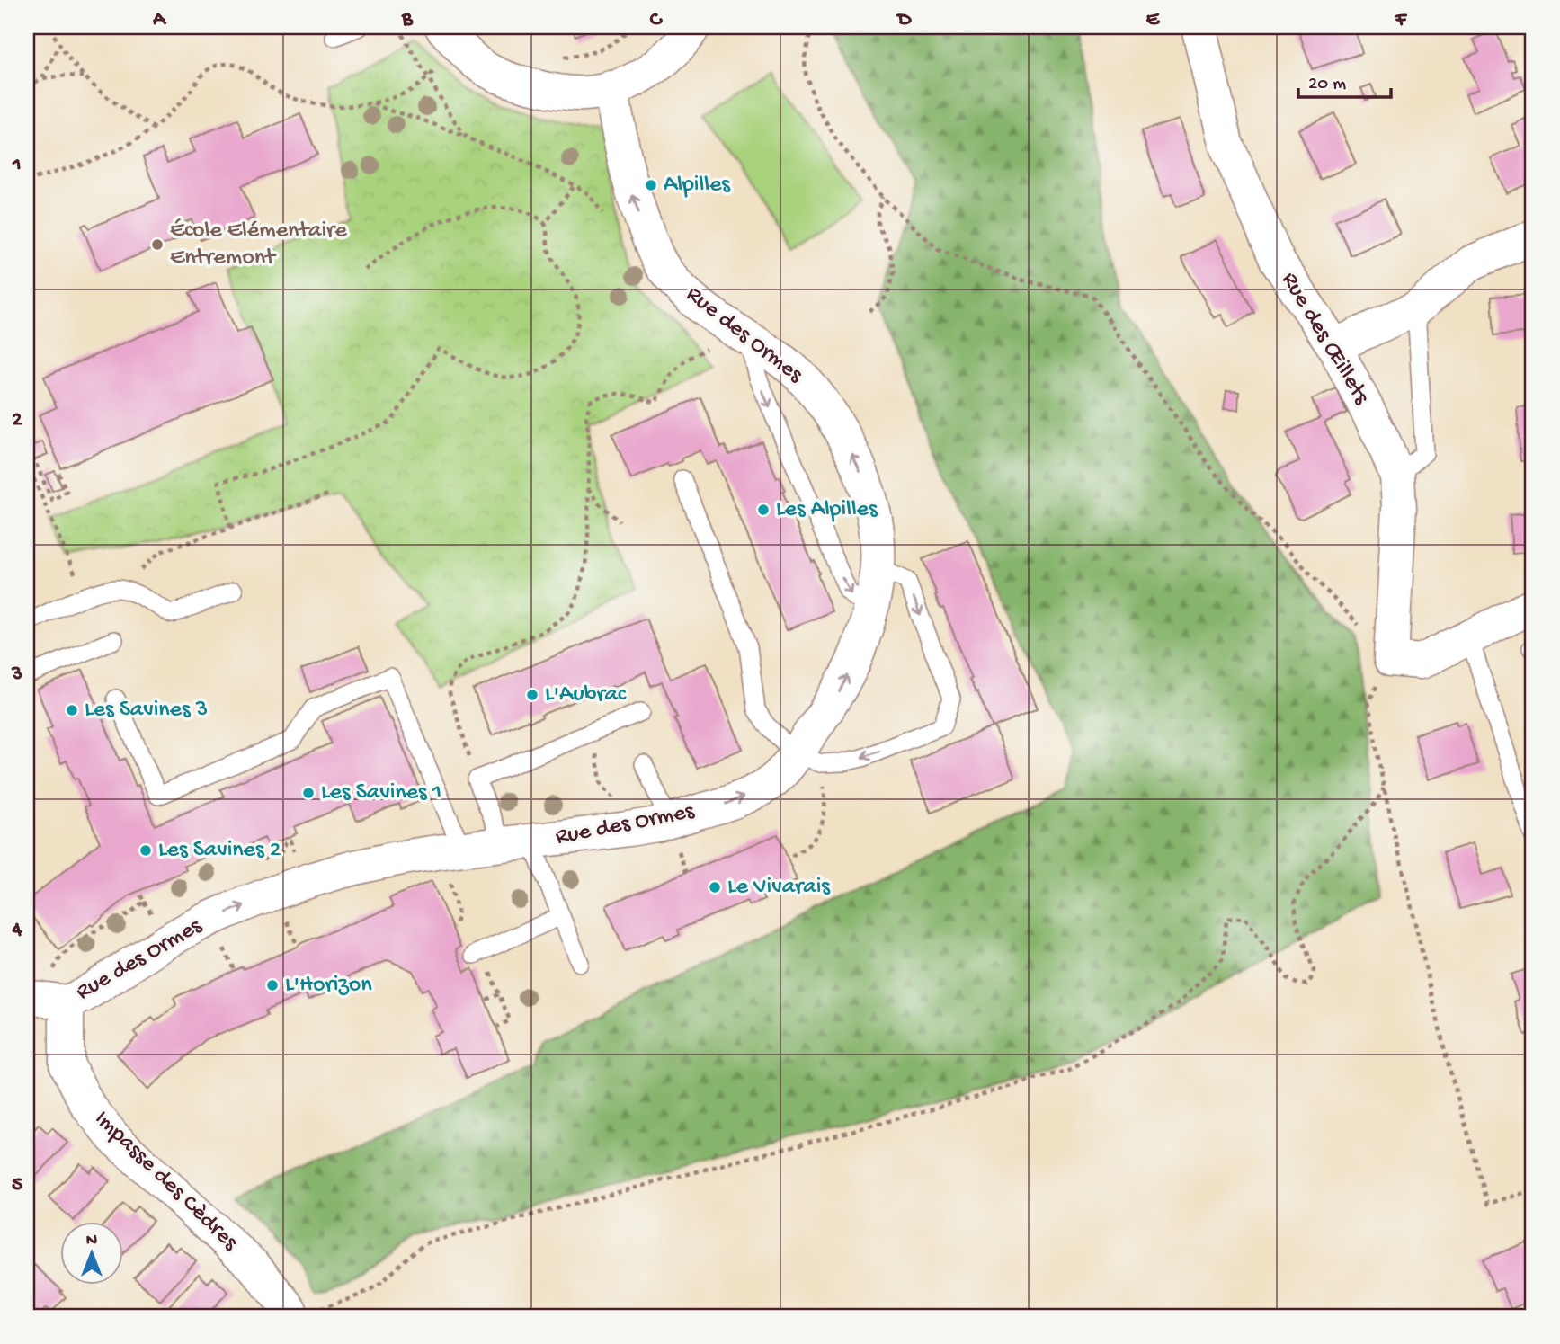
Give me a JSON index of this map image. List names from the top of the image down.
{
  "streets": {
    "street": ["Rue des Ormes", "Rue des Œillets", "Impasse des Cèdres"]
  },
  "crossings": [
    ["Rue des Ormes", "Impasse des Cèdres"]
  ],
  "places": [
    "Alpilles",
    "École Elémentaire Entremont",
    "Les Alpilles",
    "L'Aubrac",
    "Les Savines 3",
    "Les Savines 1",
    "Les Savines 2",
    "Le Vivarais",
    "L'Horizon"
  ],
  "scale_bar": "20 m",
  "north": "top",
  "grid": {
    "columns": [
      "A",
      "B",
      "C",
      "D",
      "E",
      "F"
    ],
    "rows": [
      "1",
      "2",
      "3",
      "4",
      "5"
    ]
  }
}
